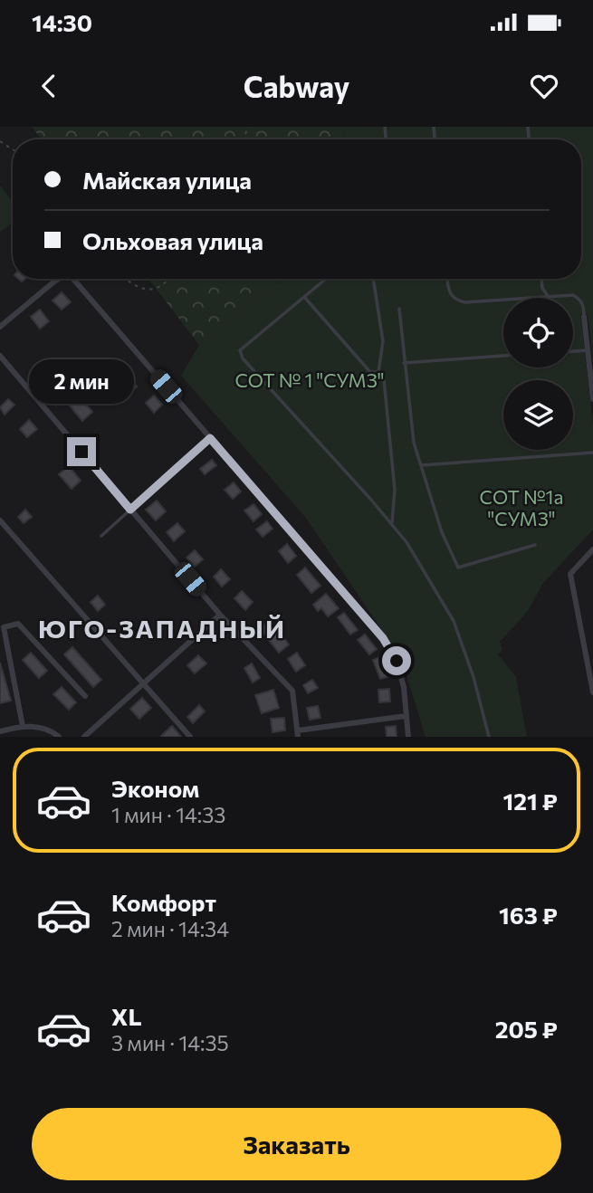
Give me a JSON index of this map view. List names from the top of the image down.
{
  "districts": ["ЮГО-ЗАПАДНЫЙ"],
  "parks": ["СОТ № 1 \"СУМЗ\"", "СОТ №1а \"СУМЗ\""],
  "page": {
    "status": "14:30",
    "header": "Cabway",
    "banner": ["Майская улица", "Ольховая улица"],
    "bubble": "2 мин",
    "list": [
      {
        "name": "Эконом",
        "note": "1 мин · 14:33",
        "value": "121 ₽"
      },
      {
        "name": "Комфорт",
        "note": "2 мин · 14:34",
        "value": "163 ₽"
      },
      {
        "name": "XL",
        "note": "3 мин · 14:35",
        "value": "205 ₽"
      }
    ],
    "buttons": "Заказать"
  }
}
